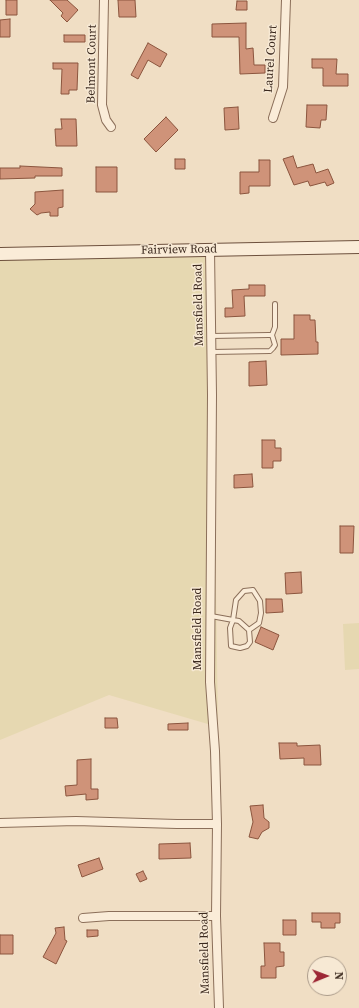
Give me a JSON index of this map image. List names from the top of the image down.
{
  "streets": {
    "main road": ["Fairview Road"],
    "street": ["Laurel Court", "Belmont Court", "Mansfield Road"]
  },
  "crossings": [
    ["Fairview Road", "Mansfield Road"]
  ],
  "north": "right"
}
